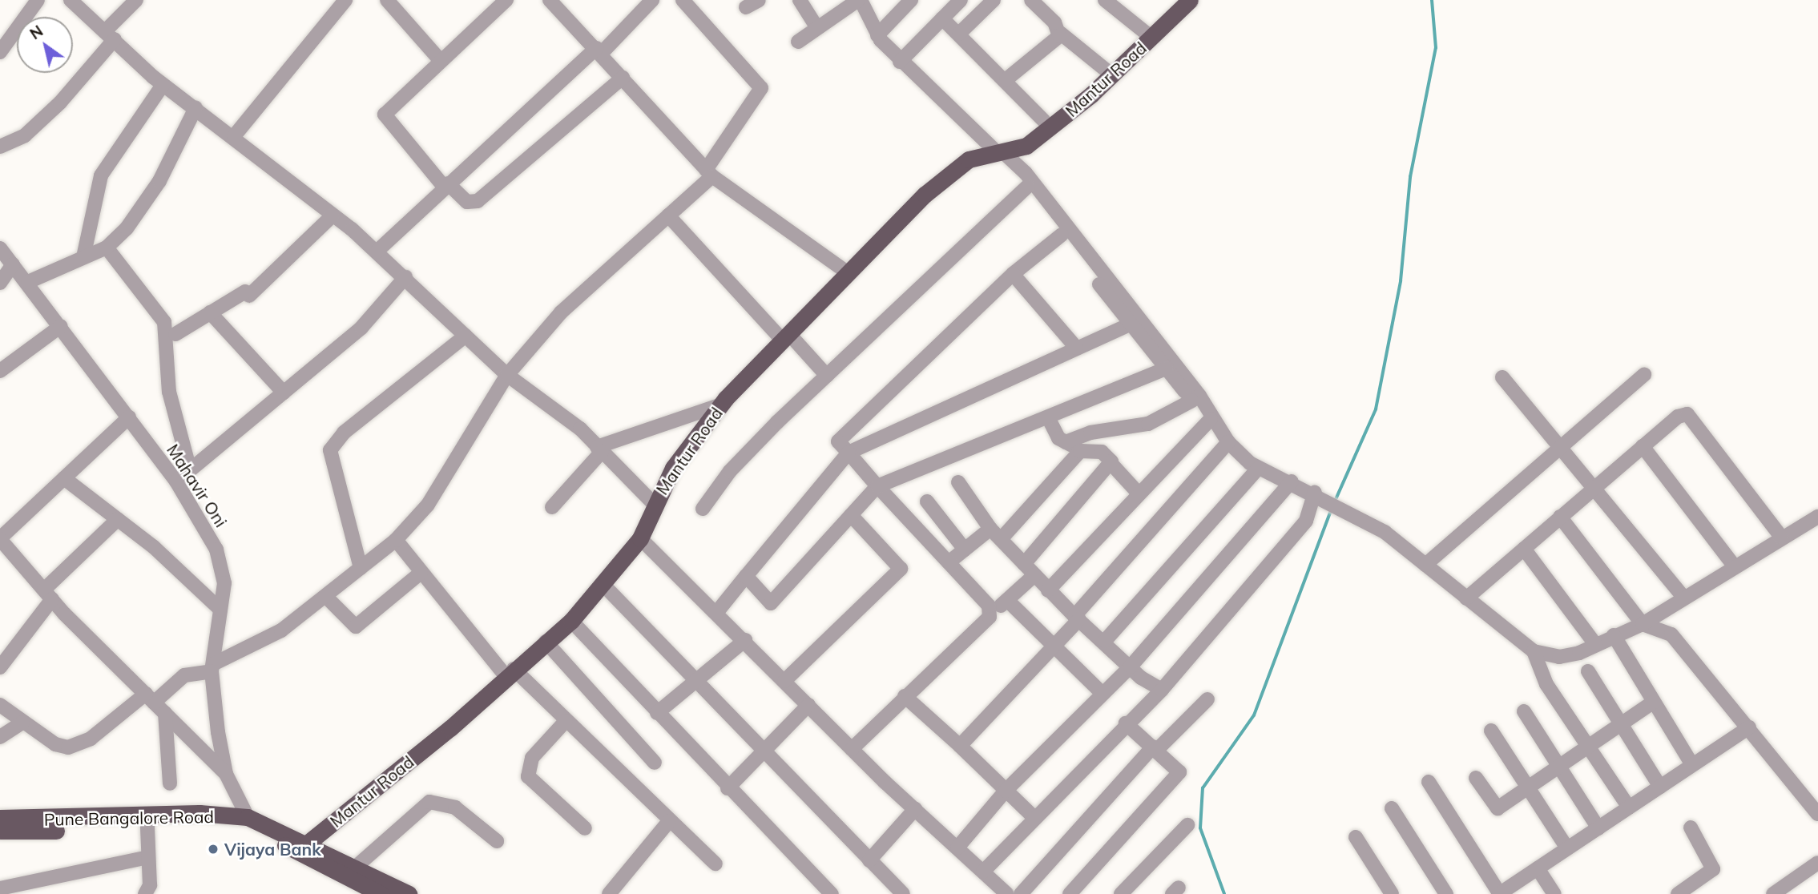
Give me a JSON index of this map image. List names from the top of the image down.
{
  "streets": {
    "main road": ["Mantur Road", "Pune Bangalore Road"],
    "street": ["Mahavir Oni"]
  },
  "crossings": [
    ["Mantur Road", "Pune Bangalore Road"],
    ["Mahavir Oni", "Pune Bangalore Road"]
  ],
  "places": ["Vijaya Bank"],
  "north": "top left"
}
